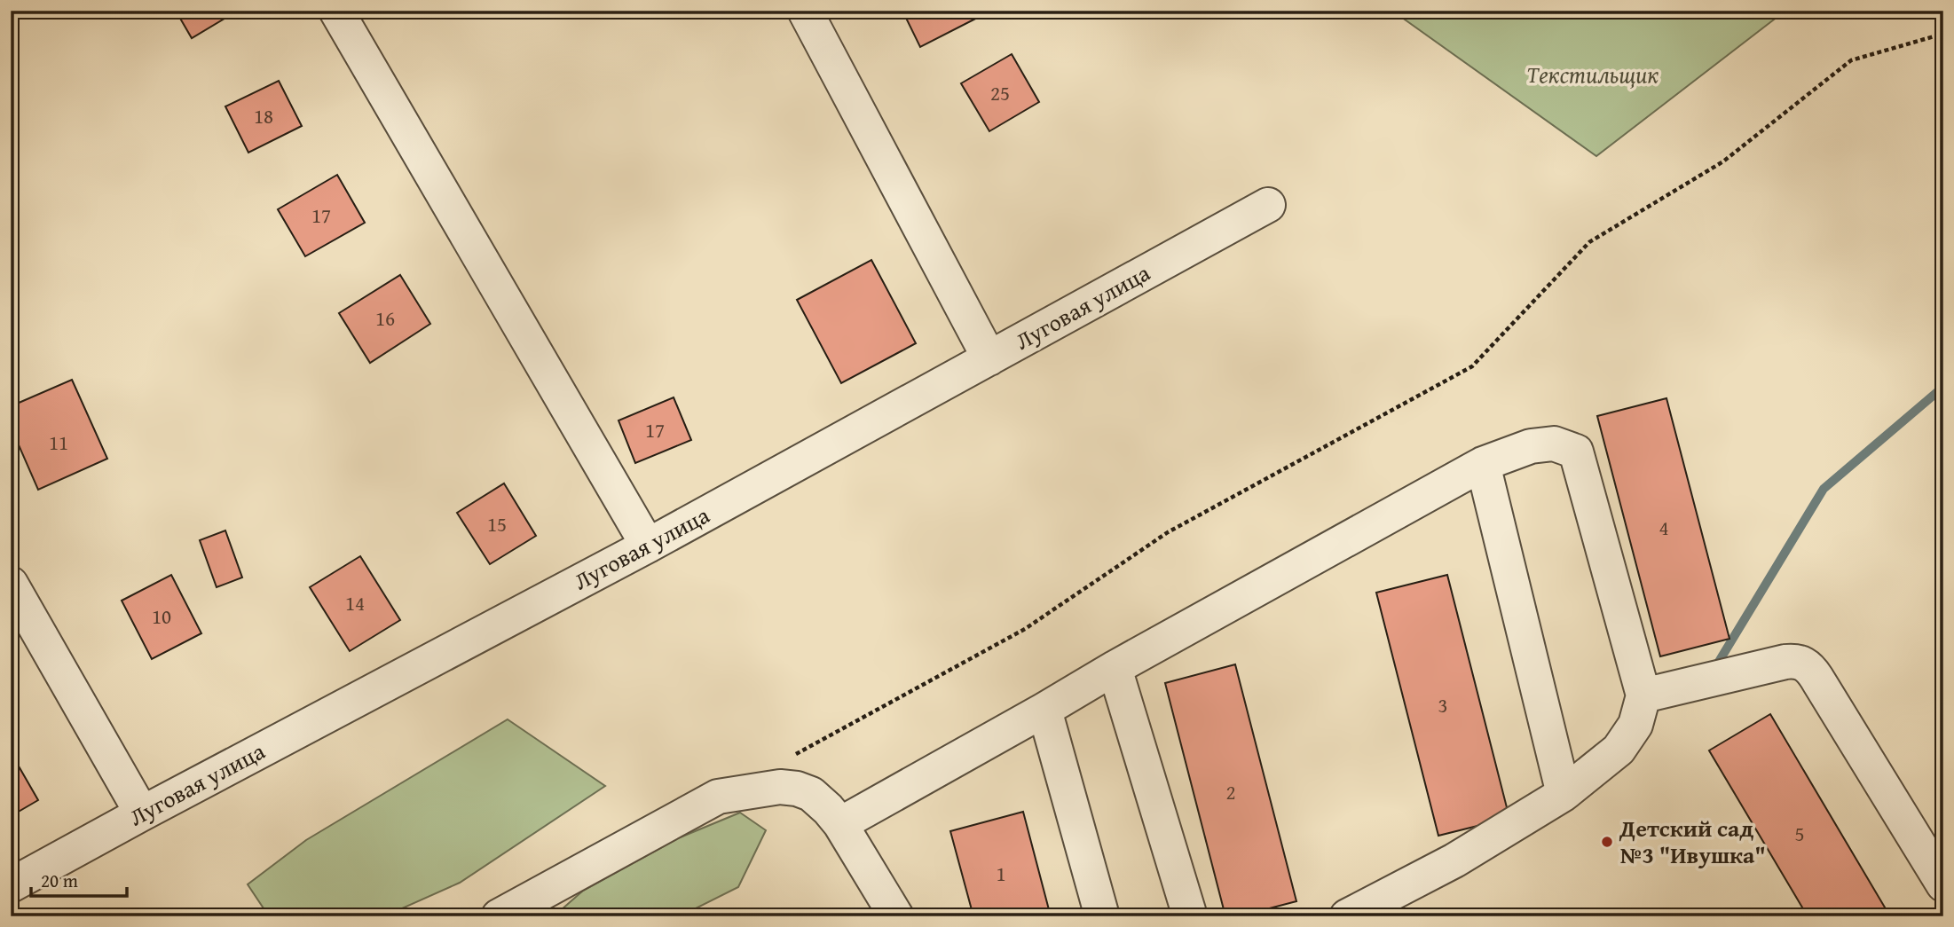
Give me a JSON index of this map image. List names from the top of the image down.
{
  "streets": {
    "street": ["Луговая улица"]
  },
  "parks": ["Текстильщик"],
  "places": ["Детский сад №3 \"Ивушка\""],
  "house_numbers": [
    "25",
    "18",
    "17",
    "16",
    "17",
    "11",
    "15",
    "4",
    "14",
    "10",
    "3",
    "2",
    "5",
    "1"
  ],
  "scale_bar": "20 m"
}
